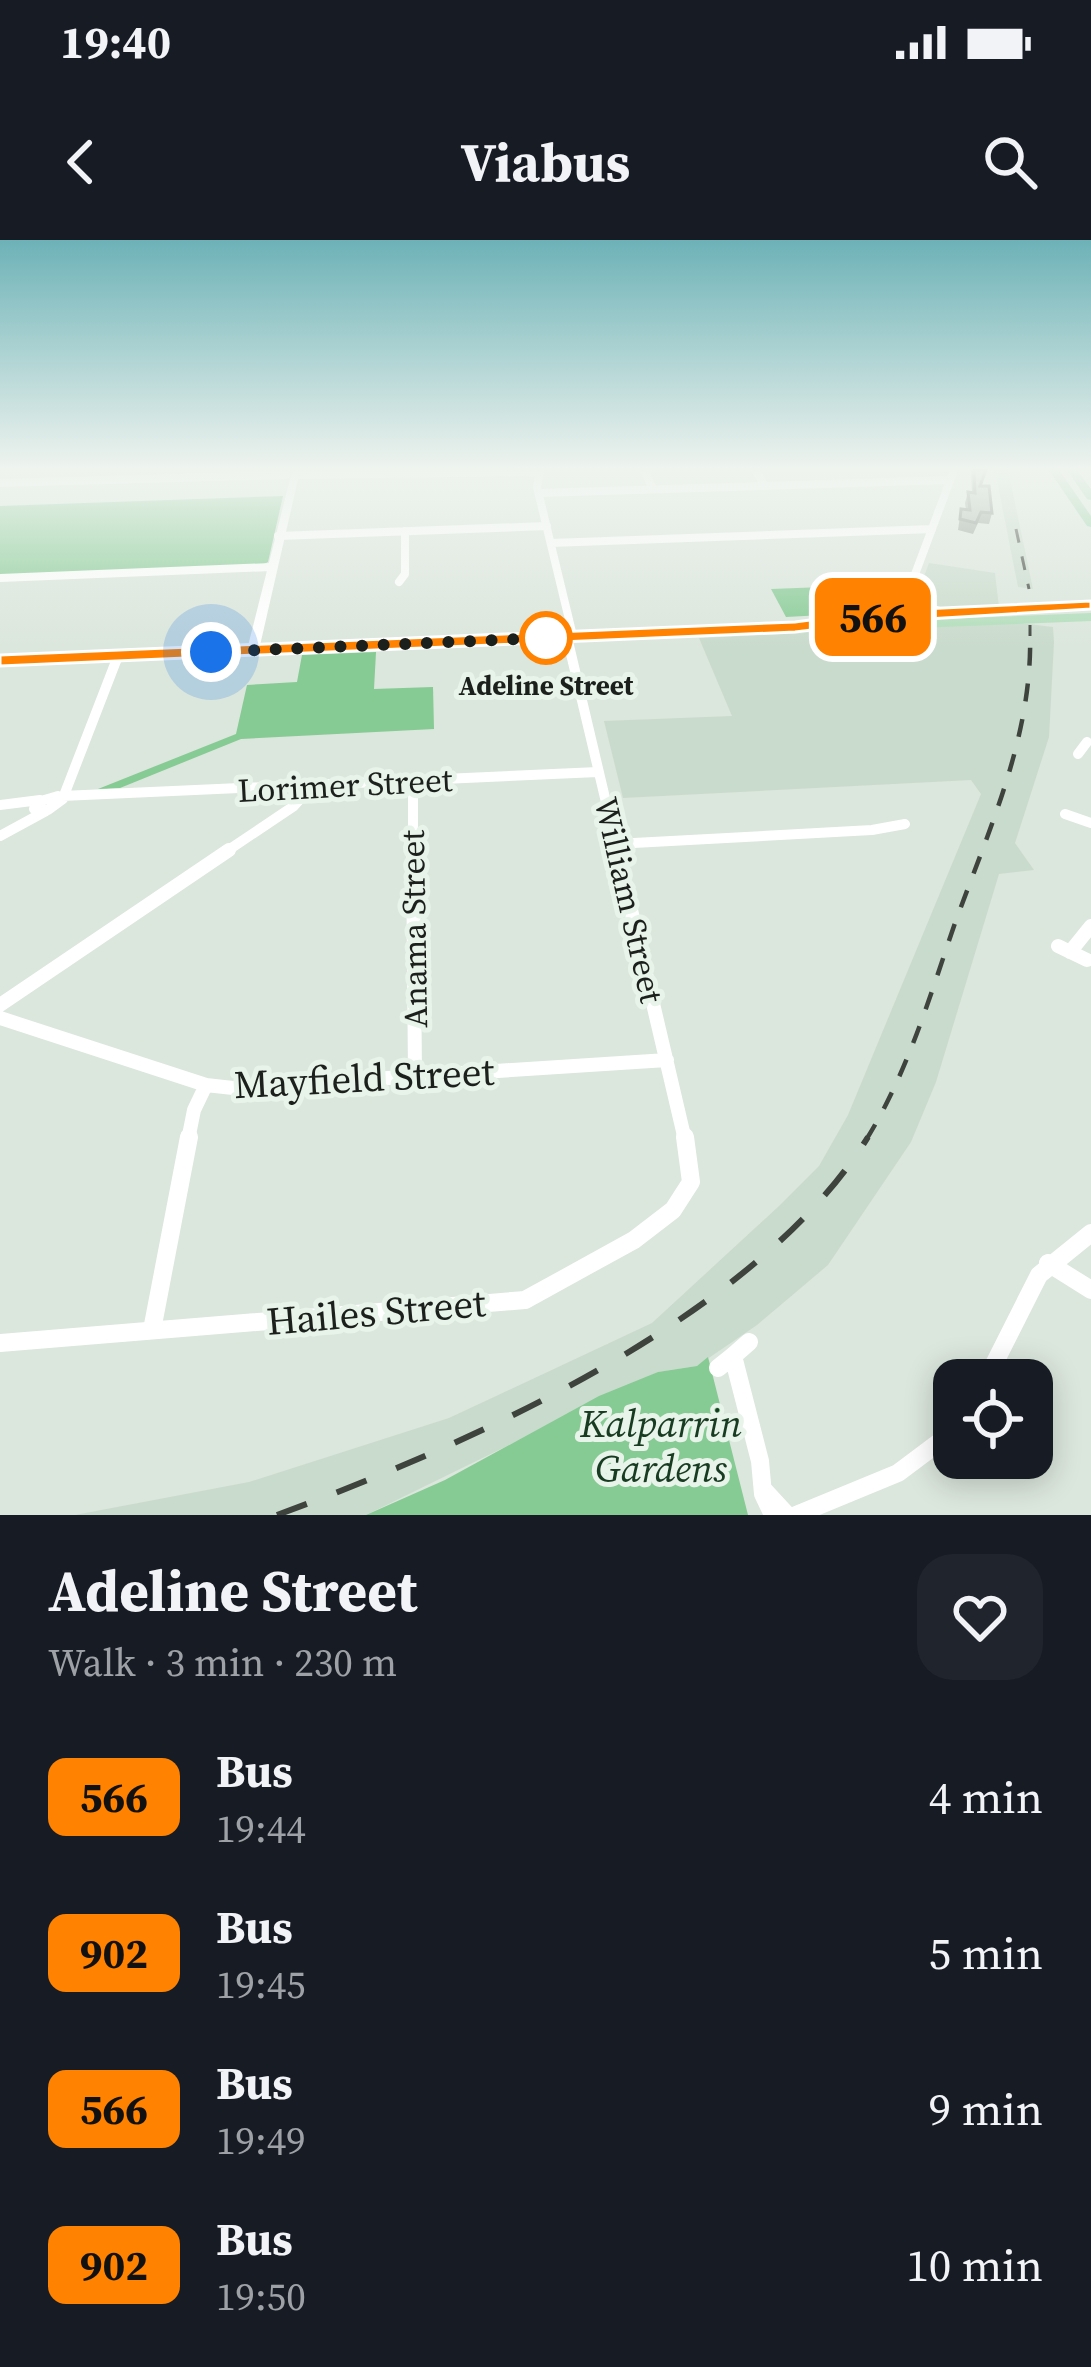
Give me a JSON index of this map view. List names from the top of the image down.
{
  "streets": {
    "street": [
      "Lorimer Street",
      "William Street",
      "Anama Street",
      "Mayfield Street",
      "Hailes Street"
    ]
  },
  "crossings": [
    ["Lorimer Street", "William Street"],
    ["Lorimer Street", "Anama Street"],
    ["William Street", "Mayfield Street"],
    ["William Street", "Hailes Street"],
    ["Anama Street", "Mayfield Street"]
  ],
  "parks": ["Kalparrin Gardens"],
  "places": ["Adeline Street"],
  "lines": ["bus line 566"],
  "page": {
    "status": "19:40",
    "header": "Viabus",
    "on_map": "566",
    "heading": ["Adeline Street", "Walk · 3 min · 230 m"],
    "list": [
      {
        "mark": "566",
        "name": "Bus",
        "note": "19:44",
        "value": "4 min"
      },
      {
        "mark": "902",
        "name": "Bus",
        "note": "19:45",
        "value": "5 min"
      },
      {
        "mark": "566",
        "name": "Bus",
        "note": "19:49",
        "value": "9 min"
      },
      {
        "mark": "902",
        "name": "Bus",
        "note": "19:50",
        "value": "10 min"
      }
    ]
  }
}
